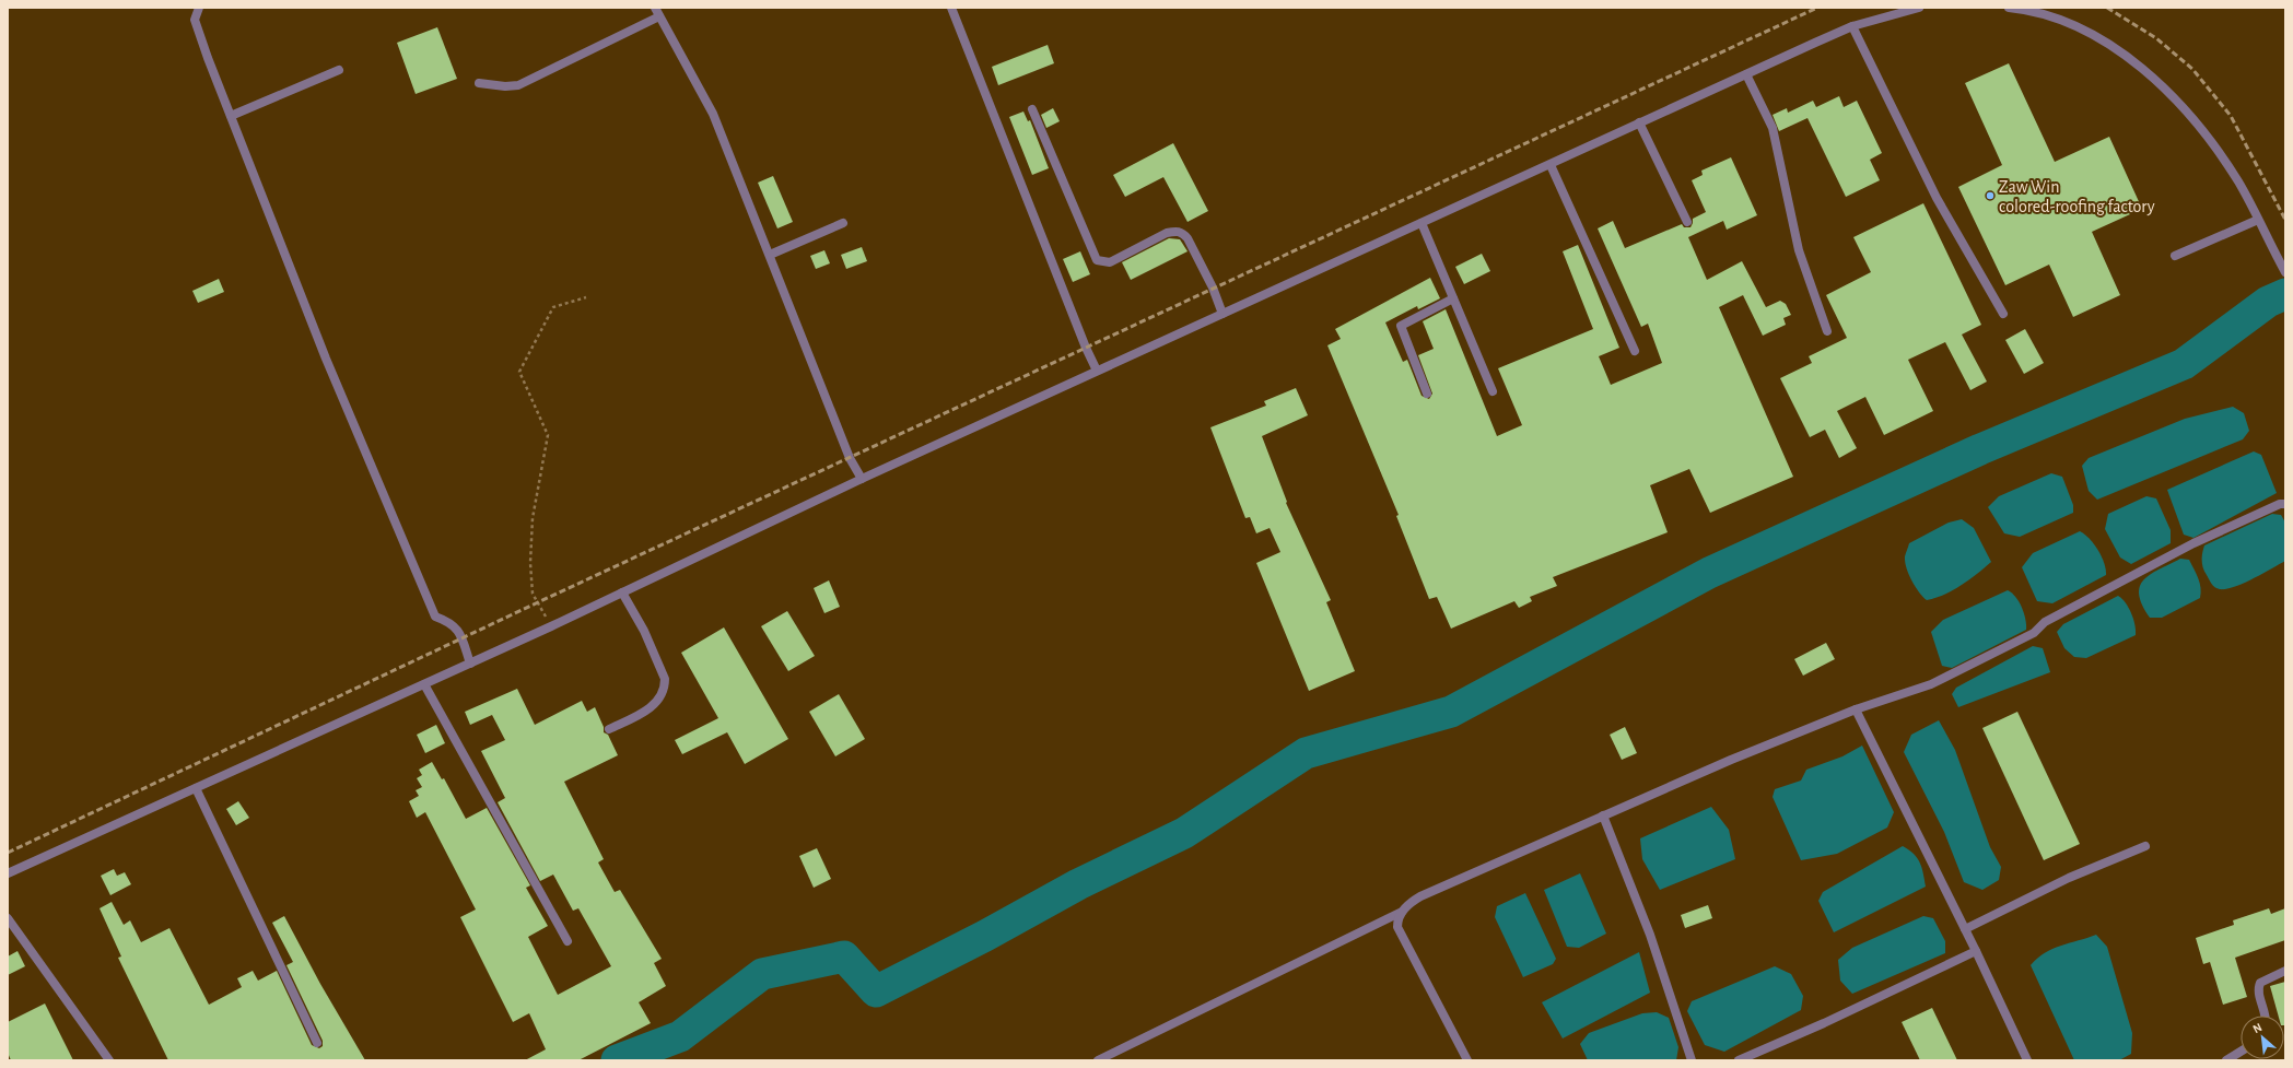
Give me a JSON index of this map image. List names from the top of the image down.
{
  "places": ["Zaw Win colored-roofing factory"],
  "north": "top left"
}
